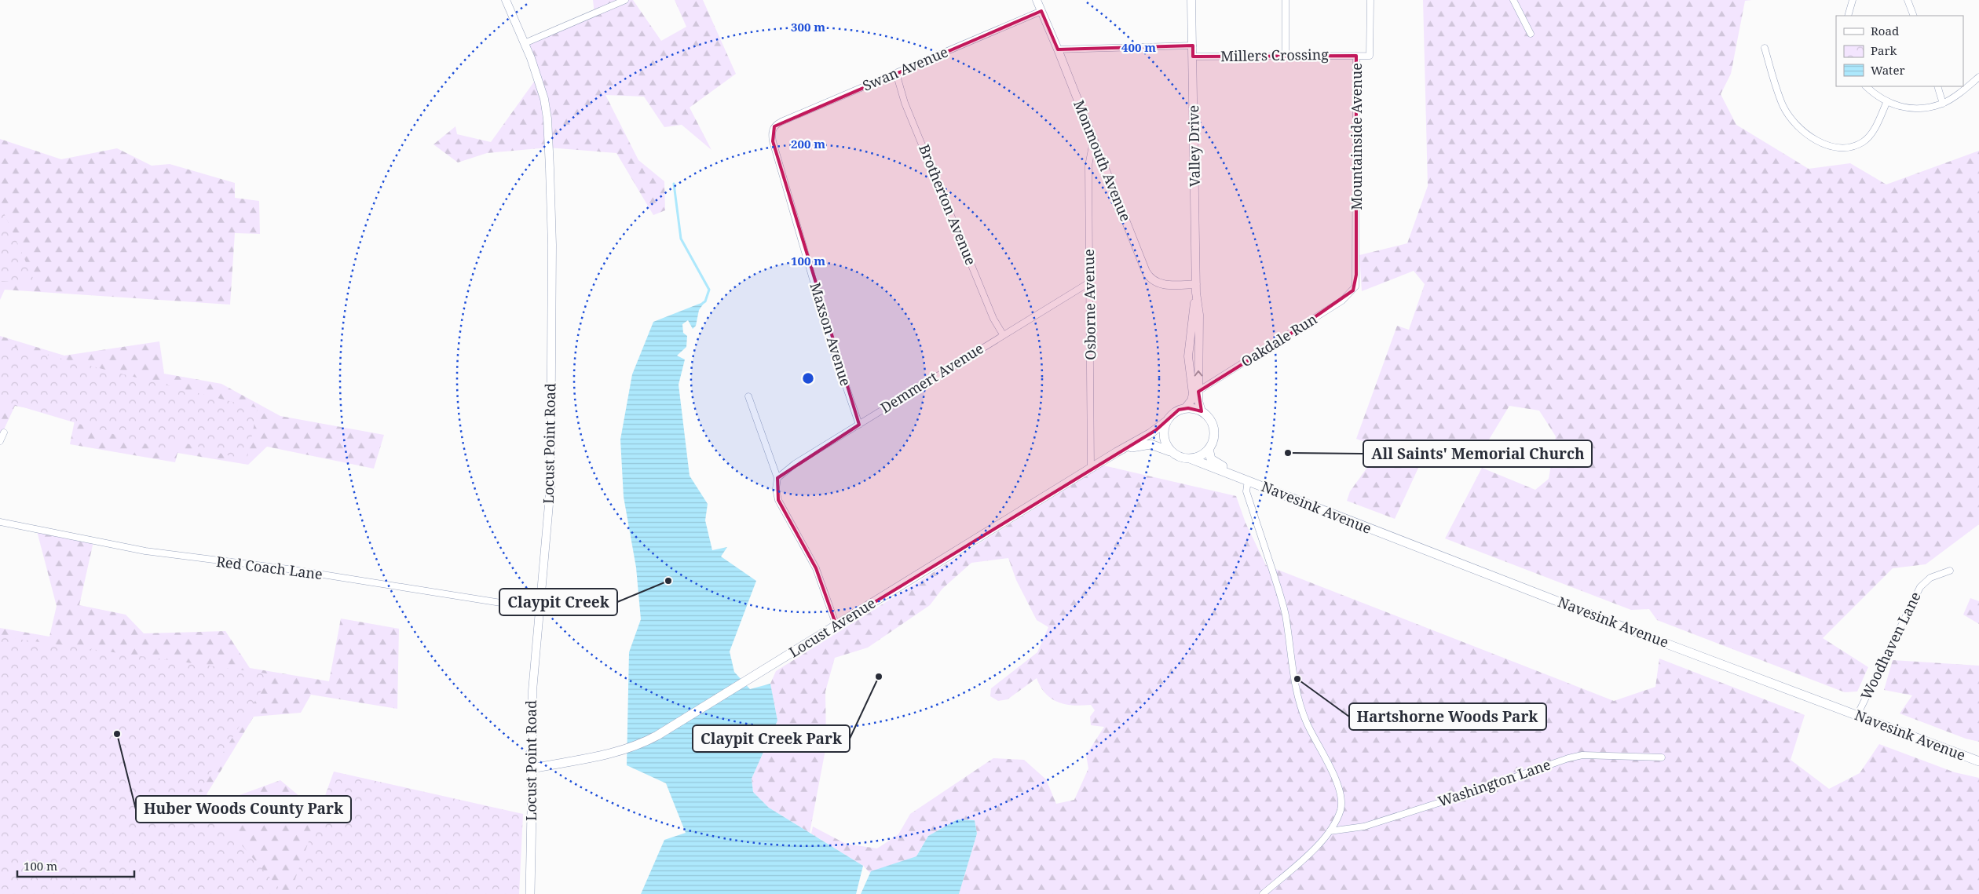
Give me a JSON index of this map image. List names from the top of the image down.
{
  "streets": {
    "main road": ["Locust Point Road", "Navesink Avenue", "Locust Avenue"],
    "street": [
      "Millers Crossing",
      "Swan Avenue",
      "Mountainside Avenue",
      "Valley Drive",
      "Monmouth Avenue",
      "Brotherton Avenue",
      "Osborne Avenue",
      "Maxson Avenue",
      "Oakdale Run",
      "Demmert Avenue",
      "Red Coach Lane",
      "Woodhaven Lane",
      "Washington Lane"
    ]
  },
  "crossings": [
    ["Millers Crossing", "Mountainside Avenue"],
    ["Millers Crossing", "Valley Drive"],
    ["Swan Avenue", "Monmouth Avenue"],
    ["Swan Avenue", "Brotherton Avenue"],
    ["Swan Avenue", "Maxson Avenue"],
    ["Mountainside Avenue", "Oakdale Run"],
    ["Valley Drive", "Monmouth Avenue"],
    ["Valley Drive", "Oakdale Run"],
    ["Valley Drive", "Navesink Avenue"],
    ["Valley Drive", "Locust Avenue"],
    ["Monmouth Avenue", "Osborne Avenue"],
    ["Brotherton Avenue", "Demmert Avenue"],
    ["Osborne Avenue", "Demmert Avenue"],
    ["Osborne Avenue", "Locust Avenue"],
    ["Maxson Avenue", "Demmert Avenue"],
    ["Locust Point Road", "Red Coach Lane"],
    ["Locust Point Road", "Locust Avenue"],
    ["Navesink Avenue", "Locust Avenue"],
    ["Navesink Avenue", "Woodhaven Lane"]
  ],
  "places": [
    "All Saints' Memorial Church",
    "Claypit Creek",
    "Claypit Creek Park",
    "Hartshorne Woods Park",
    "Huber Woods County Park"
  ],
  "legend": ["Road", "Park", "Water"],
  "scale_bar": "100 m",
  "rings": [
    "300 m",
    "400 m",
    "200 m",
    "100 m"
  ]
}
